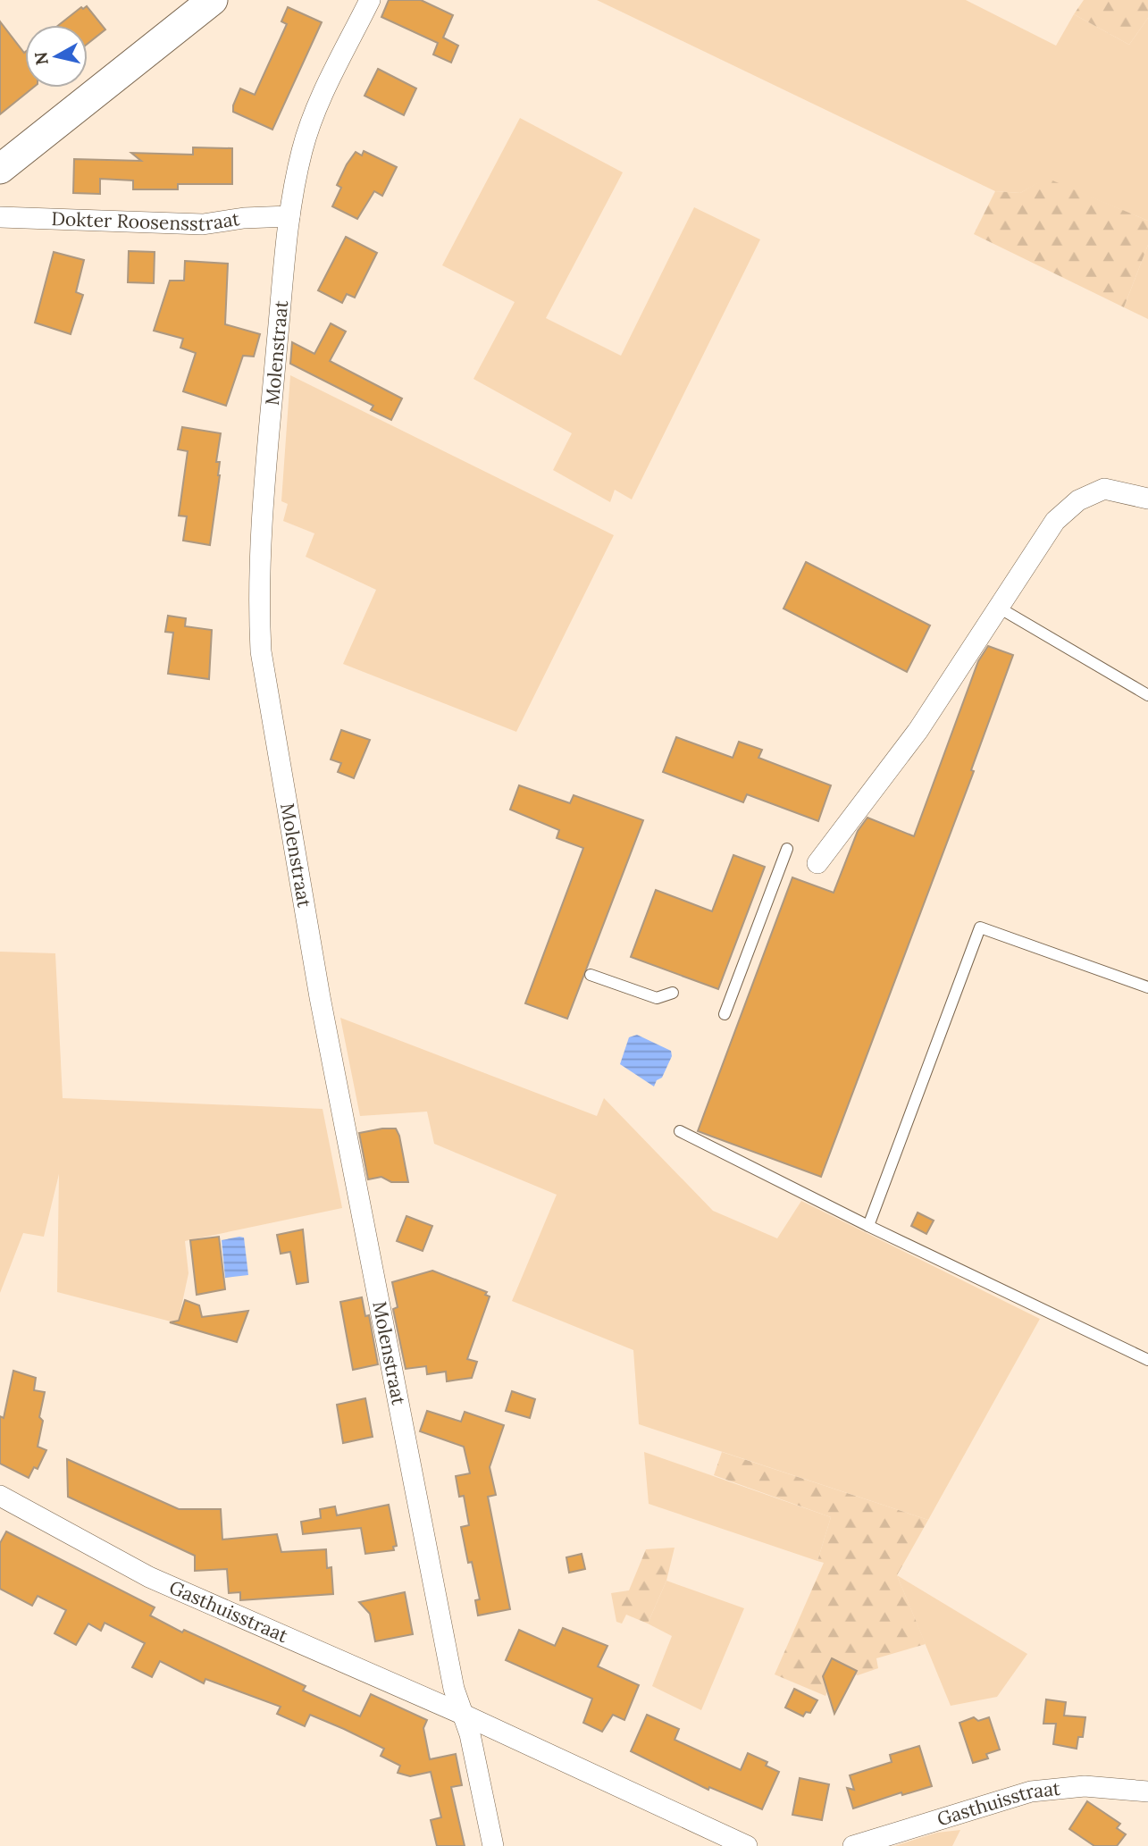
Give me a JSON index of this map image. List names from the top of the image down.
{
  "streets": {
    "street": ["Dokter Roosensstraat", "Molenstraat", "Gasthuisstraat"]
  },
  "crossings": [
    ["Dokter Roosensstraat", "Molenstraat"],
    ["Molenstraat", "Gasthuisstraat"]
  ],
  "north": "left"
}
